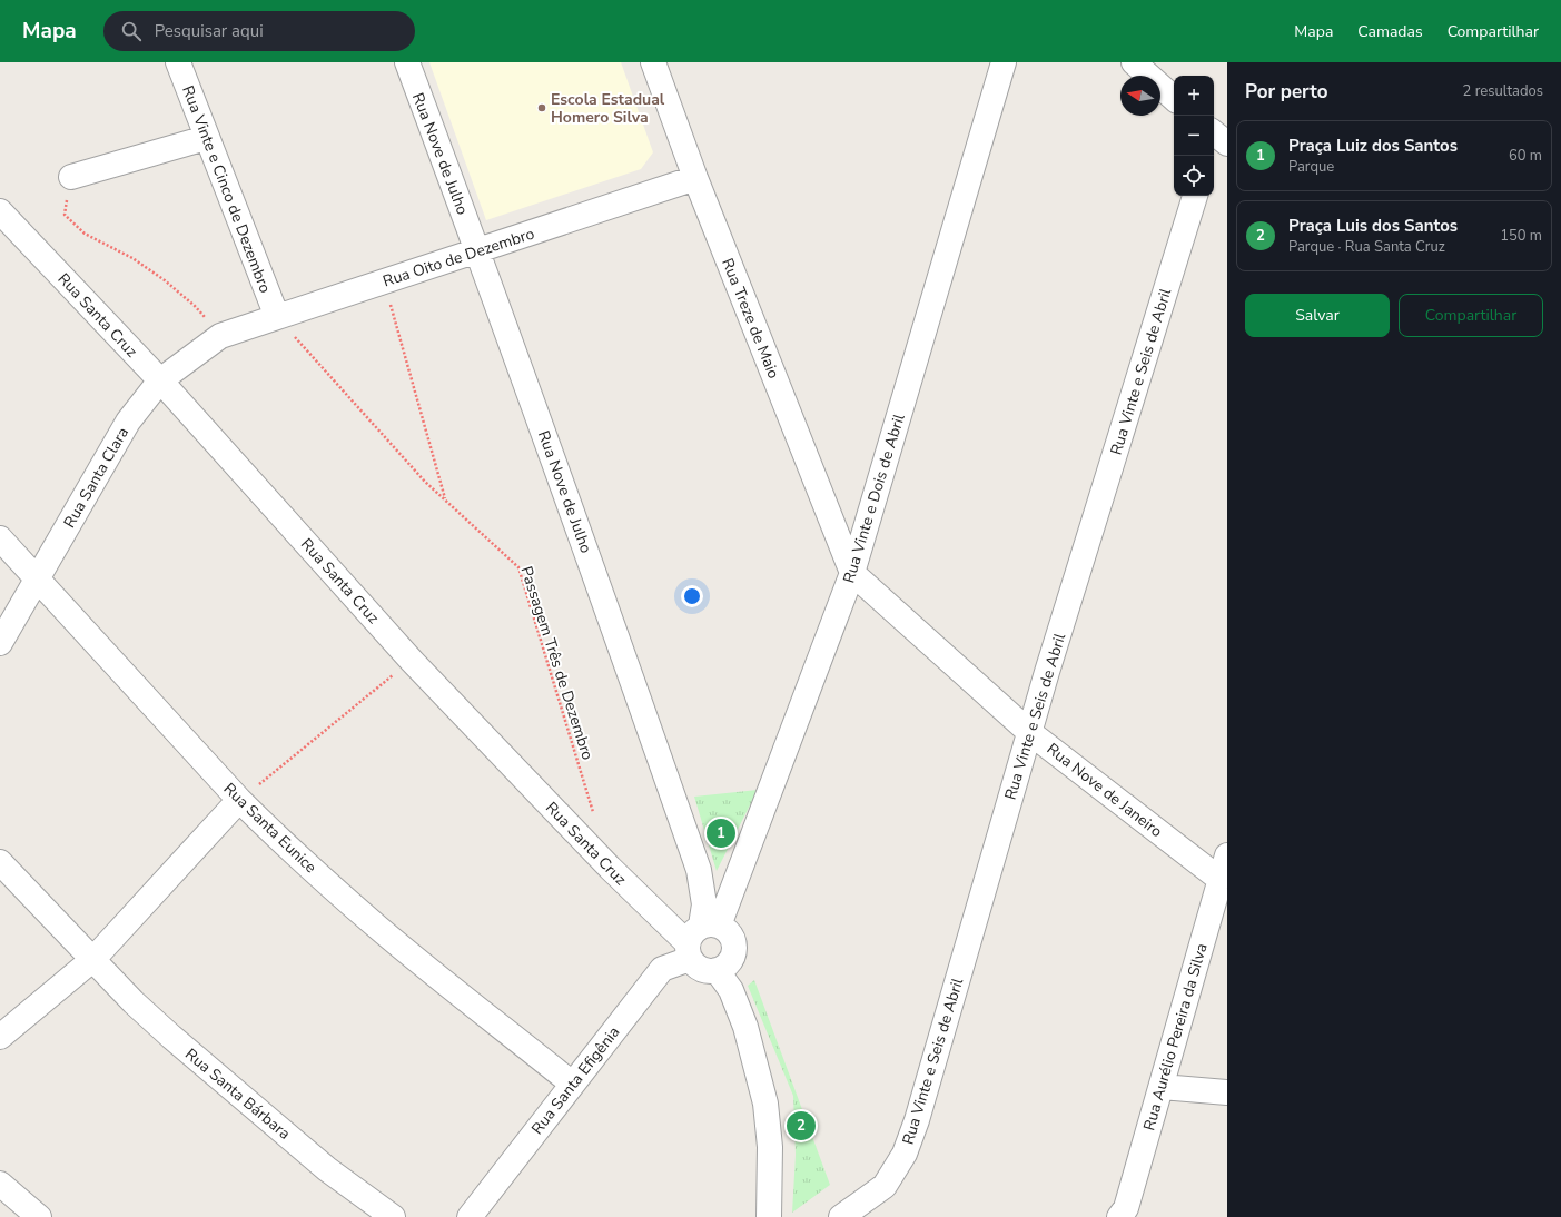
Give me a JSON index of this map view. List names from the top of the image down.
{
  "streets": {
    "street": [
      "Rua Nove de Julho",
      "Rua Vinte e Cinco de Dezembro",
      "Rua Oito de Dezembro",
      "Rua Santa Cruz",
      "Rua Treze de Maio",
      "Rua Vinte e Seis de Abril",
      "Rua Santa Clara",
      "Rua Vinte e Dois de Abril",
      "Rua Nove de Janeiro",
      "Rua Santa Eunice",
      "Rua Aurélio Pereira da Silva",
      "Rua Santa Efigênia",
      "Rua Santa Bárbara"
    ],
    "path": ["Passagem Três de Dezembro"]
  },
  "crossings": [
    ["Rua Nove de Julho", "Rua Oito de Dezembro"],
    ["Rua Nove de Julho", "Rua Santa Cruz"],
    ["Rua Nove de Julho", "Rua Vinte e Dois de Abril"],
    ["Rua Nove de Julho", "Rua Santa Efigênia"],
    ["Rua Vinte e Cinco de Dezembro", "Rua Oito de Dezembro"],
    ["Rua Vinte e Cinco de Dezembro", "Passagem Três de Dezembro"],
    ["Rua Oito de Dezembro", "Rua Treze de Maio"],
    ["Rua Oito de Dezembro", "Rua Santa Clara"],
    ["Rua Oito de Dezembro", "Passagem Três de Dezembro"],
    ["Rua Santa Cruz", "Rua Santa Clara"],
    ["Rua Santa Cruz", "Rua Vinte e Dois de Abril"],
    ["Rua Santa Cruz", "Rua Santa Efigênia"],
    ["Rua Treze de Maio", "Rua Vinte e Dois de Abril"],
    ["Rua Treze de Maio", "Rua Nove de Janeiro"],
    ["Rua Vinte e Seis de Abril", "Rua Nove de Janeiro"],
    ["Rua Santa Clara", "Rua Santa Eunice"],
    ["Rua Vinte e Dois de Abril", "Rua Nove de Janeiro"],
    ["Rua Vinte e Dois de Abril", "Rua Santa Efigênia"],
    ["Rua Nove de Janeiro", "Rua Aurélio Pereira da Silva"],
    ["Rua Santa Eunice", "Rua Santa Efigênia"]
  ],
  "places": ["Escola Estadual Homero Silva"],
  "north": "left",
  "page": {
    "header": "Mapa",
    "search": "Pesquisar aqui",
    "nav": ["Mapa", "Camadas", "Compartilhar"],
    "heading": ["Por perto", "2 resultados"],
    "map_buttons": ["+", "−"],
    "list": [
      {
        "mark": "1",
        "name": "Praça Luiz dos Santos",
        "note": "Parque",
        "value": "60 m"
      },
      {
        "mark": "2",
        "name": "Praça Luis dos Santos",
        "note": "Parque · Rua Santa Cruz",
        "value": "150 m"
      }
    ],
    "buttons": ["Salvar", "Compartilhar"],
    "pins": ["1", "2"]
  }
}
